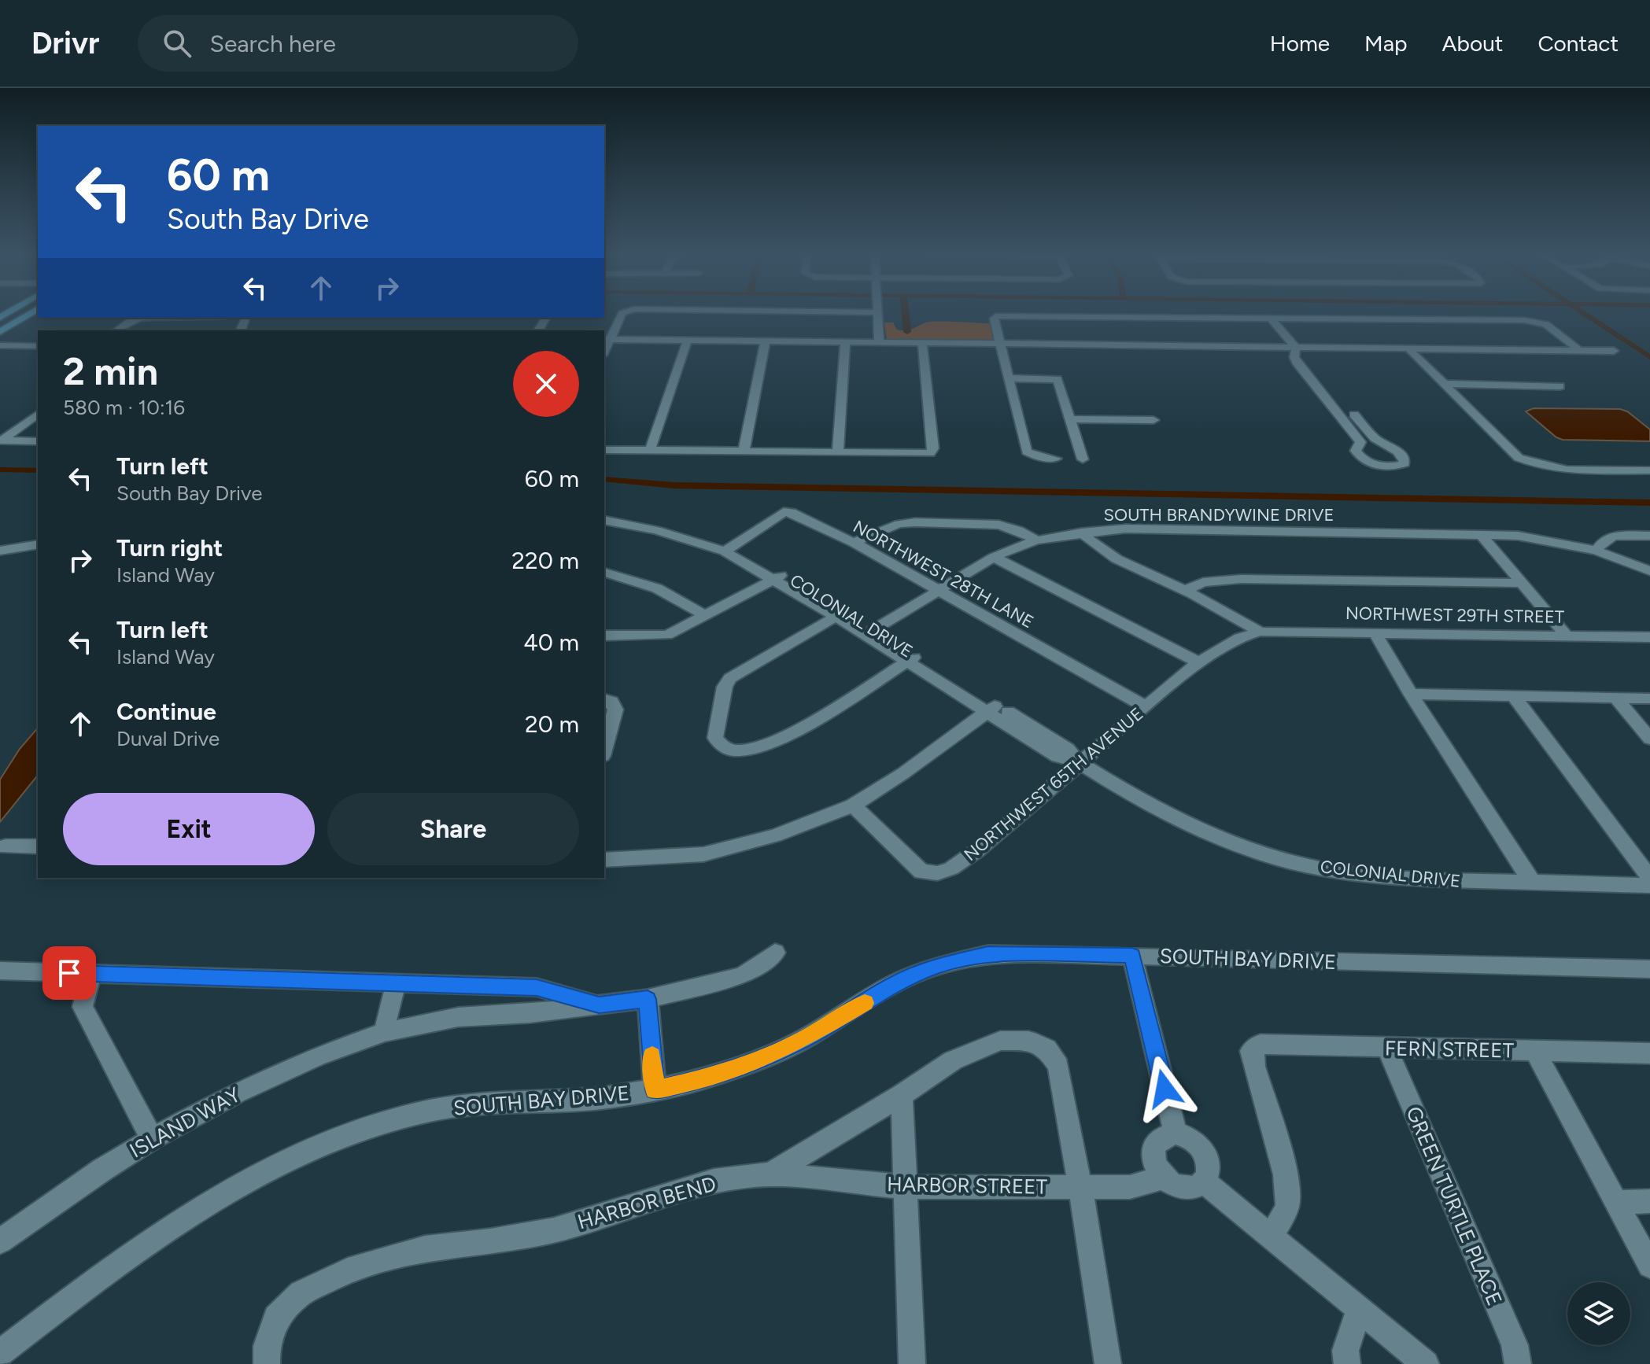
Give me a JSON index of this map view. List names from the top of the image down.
{
  "streets": {
    "street": [
      "SOUTH BRANDYWINE DRIVE",
      "NORTHWEST 28TH LANE",
      "NORTHWEST 29TH STREET",
      "COLONIAL DRIVE",
      "NORTHWEST 65TH AVENUE",
      "SOUTH BAY DRIVE",
      "FERN STREET",
      "ISLAND WAY",
      "HARBOR STREET",
      "HARBOR BEND",
      "GREEN TURTLE PLACE"
    ]
  },
  "crossings": [
    ["SOUTH BRANDYWINE DRIVE", "NORTHWEST 28TH LANE"],
    ["SOUTH BRANDYWINE DRIVE", "COLONIAL DRIVE"],
    ["NORTHWEST 28TH LANE", "COLONIAL DRIVE"],
    ["NORTHWEST 28TH LANE", "NORTHWEST 65TH AVENUE"],
    ["NORTHWEST 29TH STREET", "NORTHWEST 65TH AVENUE"],
    ["COLONIAL DRIVE", "NORTHWEST 65TH AVENUE"],
    ["FERN STREET", "GREEN TURTLE PLACE"],
    ["HARBOR STREET", "HARBOR BEND"]
  ],
  "page": {
    "header": "Drivr",
    "search": "Search here",
    "nav": [
      "Home",
      "Map",
      "About",
      "Contact"
    ],
    "turn": ["60 m", "South Bay Drive"],
    "heading": ["2 min", "580 m · 10:16"],
    "list": [
      {
        "name": "Turn left",
        "note": "South Bay Drive",
        "value": "60 m"
      },
      {
        "name": "Turn right",
        "note": "Island Way",
        "value": "220 m"
      },
      {
        "name": "Turn left",
        "note": "Island Way",
        "value": "40 m"
      },
      {
        "name": "Continue",
        "note": "Duval Drive",
        "value": "20 m"
      }
    ],
    "buttons": ["Exit", "Share"]
  }
}
